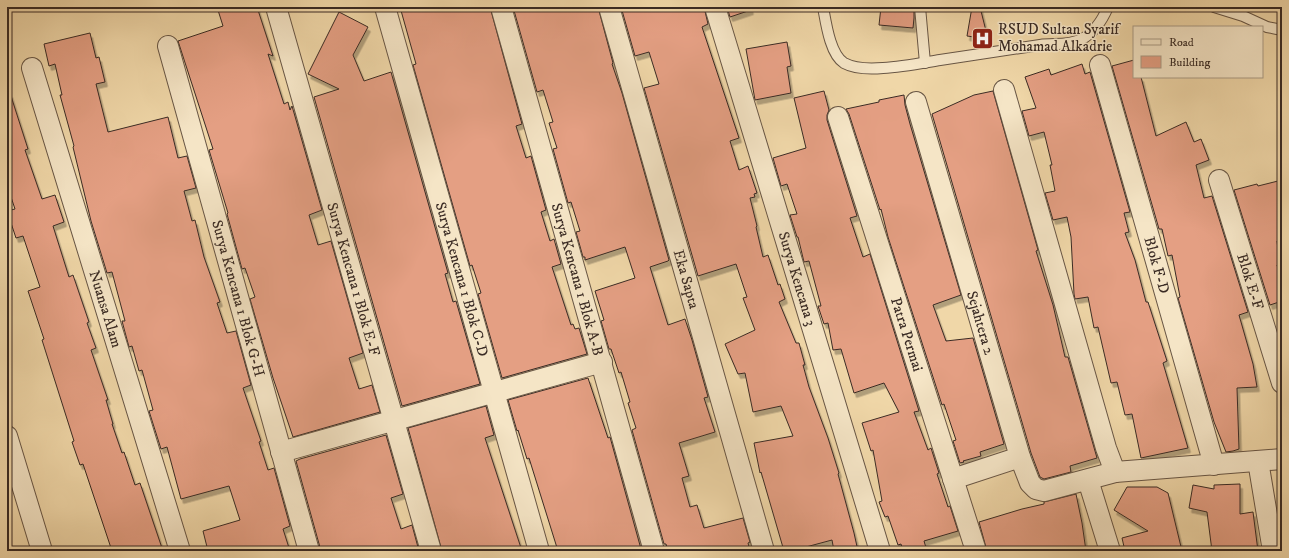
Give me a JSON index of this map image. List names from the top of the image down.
{
  "streets": {
    "street": [
      "Blok F-D",
      "Surya Kencana 1 Blok E-F",
      "Surya Kencana 1 Blok C-D",
      "Surya Kencana 1 Blok A-B",
      "Eka Sapta",
      "Surya Kencana 3",
      "Blok E-F",
      "Surya Kencana 1 Blok G-H",
      "Nuansa Alam",
      "Sejahtera 2",
      "Patra Permai"
    ]
  },
  "crossings": [
    ["Blok F-D", "Sejahtera 2"]
  ],
  "places": {
    "hospital": ["RSUD Sultan Syarif Mohamad Alkadrie"]
  },
  "legend": ["Road", "Building"]
}
